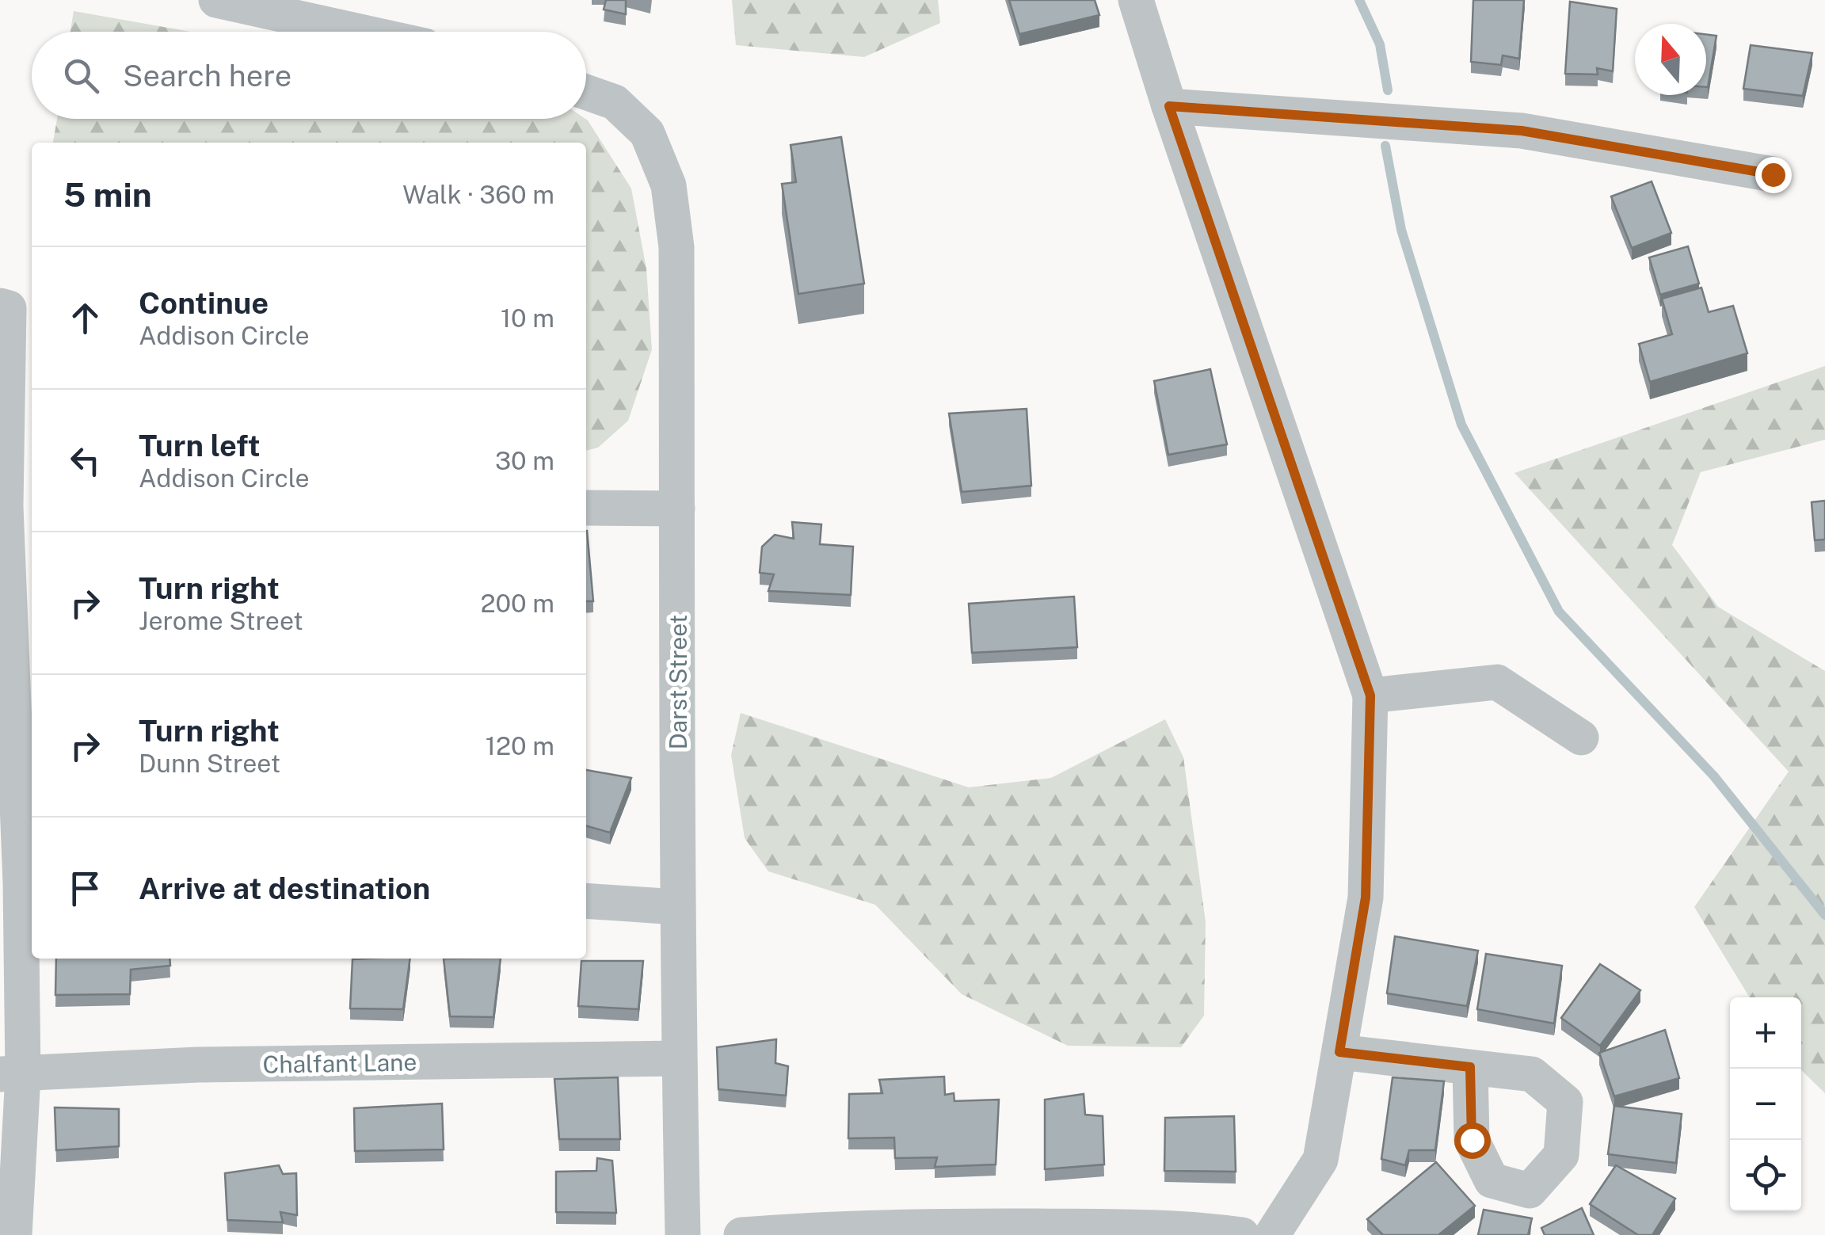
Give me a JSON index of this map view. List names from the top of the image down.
{
  "streets": {
    "street": ["Darst Street", "Chalfant Lane"]
  },
  "crossings": [
    ["Darst Street", "Chalfant Lane"]
  ],
  "north": "top",
  "page": {
    "search": "Search here",
    "heading": ["5 min", "Walk · 360 m"],
    "list": [
      ["Continue", "Addison Circle", "10 m"],
      ["Turn left", "Addison Circle", "30 m"],
      ["Turn right", "Jerome Street", "200 m"],
      ["Turn right", "Dunn Street", "120 m"],
      "Arrive at destination"
    ],
    "map_buttons": ["+", "−"]
  }
}
